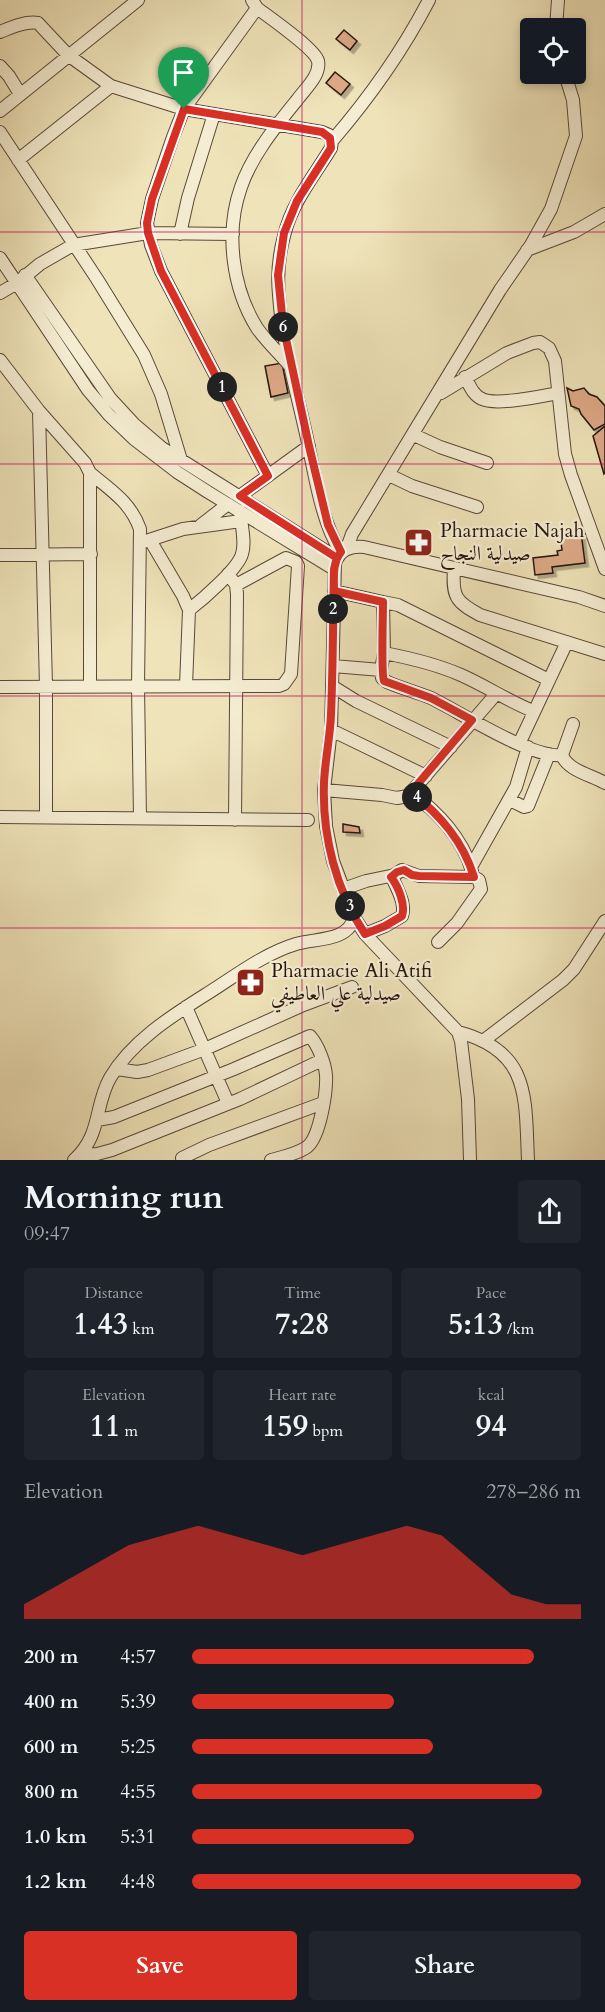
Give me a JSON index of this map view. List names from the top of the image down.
{
  "places": {
    "pharmacy": ["Pharmacie Najah صيدلية النجاح", "Pharmacie Ali Atifi صيدلية علي العاطيفي"]
  },
  "page": {
    "pins": [
      "6",
      "1",
      "2",
      "4",
      "3"
    ],
    "heading": ["Morning run", "09:47"],
    "stats": [
      ["Distance", "1.43 km"],
      ["Time", "7:28"],
      ["Pace", "5:13 /km"],
      ["Elevation", "11 m"],
      ["Heart rate", "159 bpm"],
      ["kcal", "94"]
    ],
    "chart": ["Elevation", "278–286 m"],
    "list": [
      {
        "name": "200 m",
        "note": "4:57"
      },
      {
        "name": "400 m",
        "note": "5:39"
      },
      {
        "name": "600 m",
        "note": "5:25"
      },
      {
        "name": "800 m",
        "note": "4:55"
      },
      {
        "name": "1.0 km",
        "note": "5:31"
      },
      {
        "name": "1.2 km",
        "note": "4:48"
      }
    ],
    "buttons": ["Save", "Share"]
  }
}
